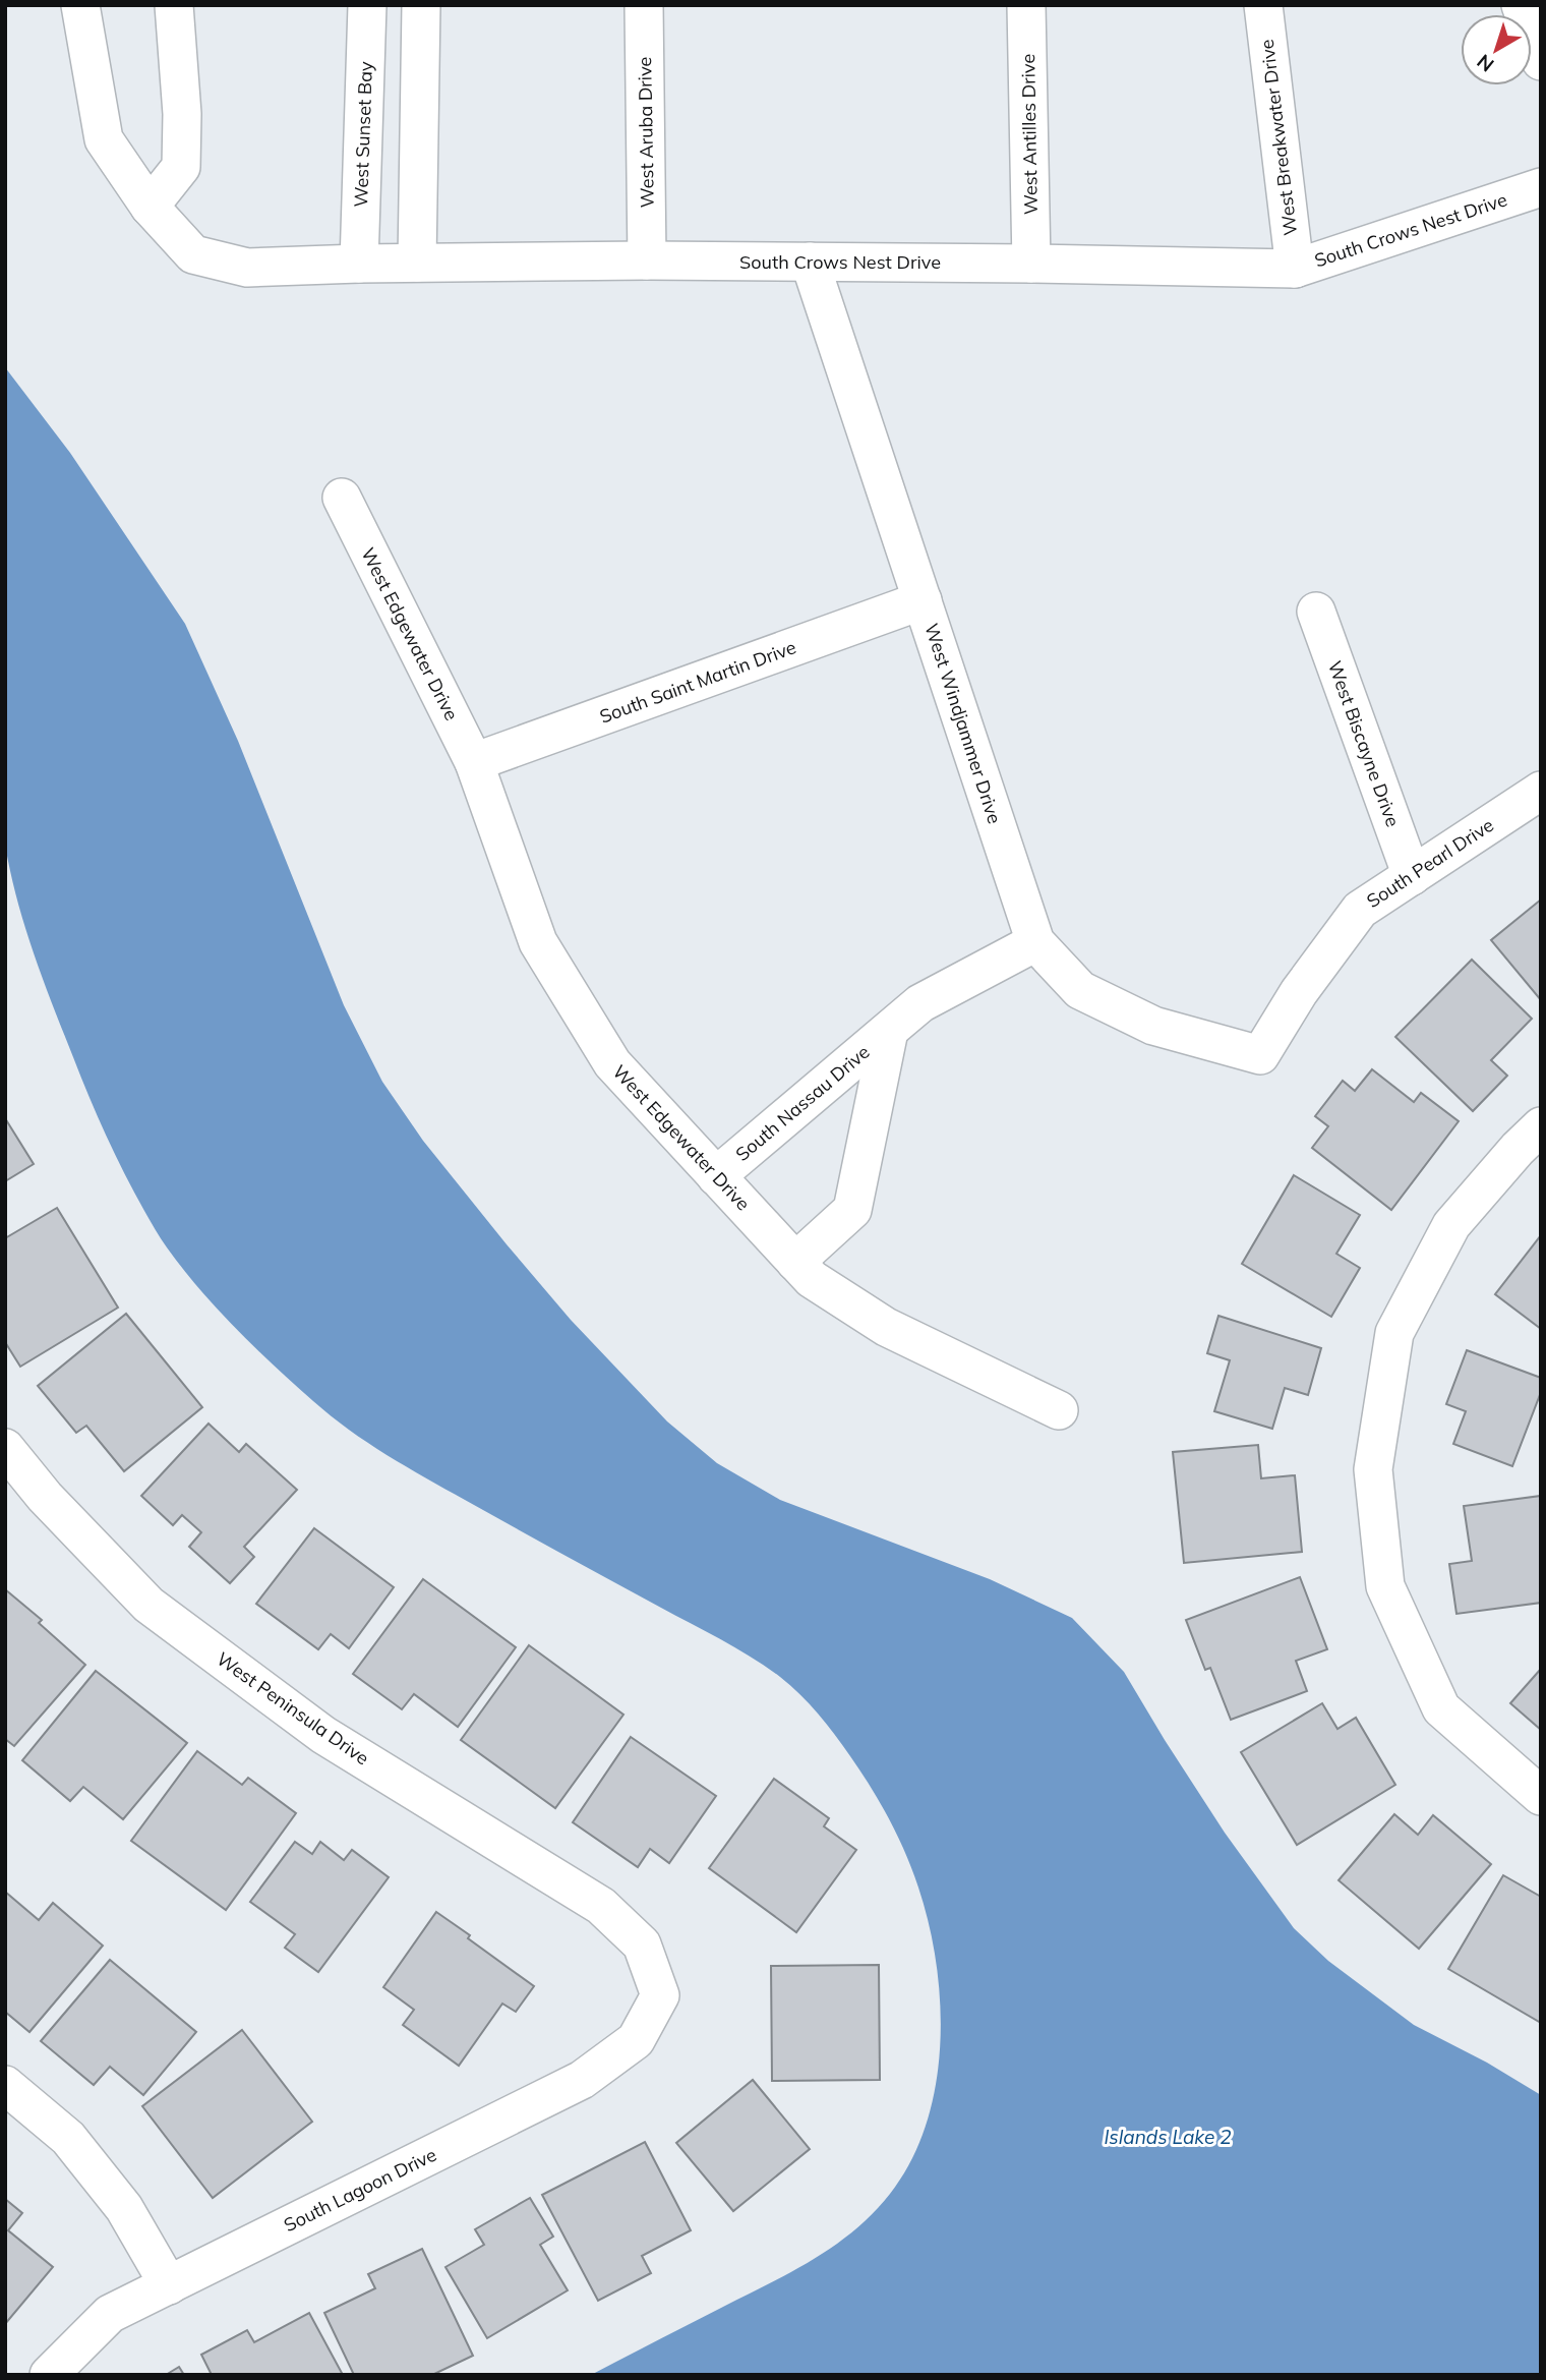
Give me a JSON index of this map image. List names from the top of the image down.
{
  "streets": {
    "street": [
      "West Aruba Drive",
      "West Sunset Bay",
      "West Antilles Drive",
      "West Breakwater Drive",
      "South Crows Nest Drive",
      "West Edgewater Drive",
      "South Saint Martin Drive",
      "West Windjammer Drive",
      "West Biscayne Drive",
      "South Pearl Drive",
      "South Nassau Drive",
      "West Peninsula Drive",
      "South Lagoon Drive"
    ]
  },
  "crossings": [
    ["West Aruba Drive", "South Crows Nest Drive"],
    ["West Sunset Bay", "South Crows Nest Drive"],
    ["West Antilles Drive", "South Crows Nest Drive"],
    ["West Breakwater Drive", "South Crows Nest Drive"],
    ["South Crows Nest Drive", "West Windjammer Drive"],
    ["West Edgewater Drive", "South Saint Martin Drive"],
    ["West Edgewater Drive", "South Nassau Drive"],
    ["South Saint Martin Drive", "West Windjammer Drive"],
    ["West Windjammer Drive", "South Pearl Drive"],
    ["West Windjammer Drive", "South Nassau Drive"],
    ["West Biscayne Drive", "South Pearl Drive"],
    ["West Peninsula Drive", "South Lagoon Drive"]
  ],
  "water": ["Islands Lake 2"],
  "north": "bottom left"
}
